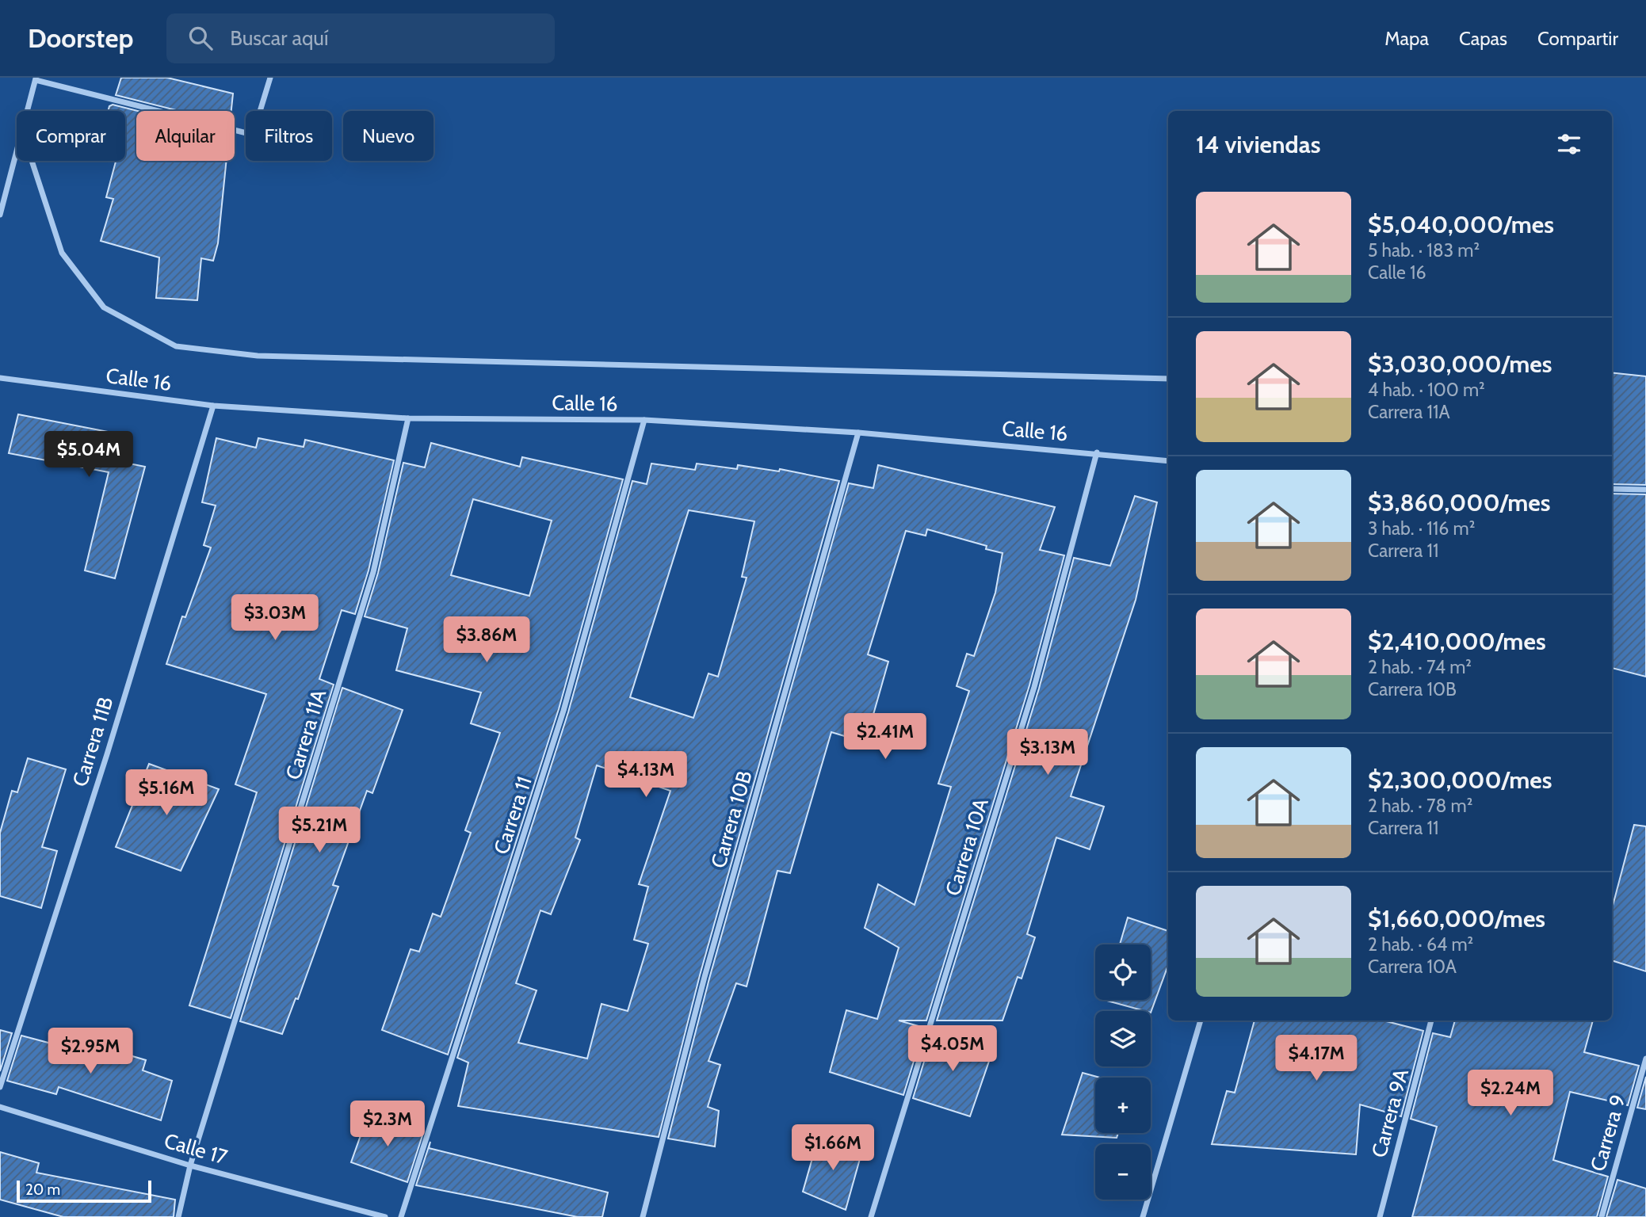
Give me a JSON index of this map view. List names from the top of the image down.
{
  "streets": {
    "street": [
      "Calle 16",
      "Carrera 11A",
      "Carrera 11B",
      "Carrera 11",
      "Carrera 10B",
      "Carrera 10A",
      "Carrera 9A",
      "Carrera 9",
      "Calle 17"
    ]
  },
  "crossings": [
    ["Calle 16", "Carrera 11A"],
    ["Calle 16", "Carrera 11B"],
    ["Calle 16", "Carrera 11"],
    ["Calle 16", "Carrera 10B"],
    ["Calle 16", "Carrera 10A"],
    ["Carrera 11A", "Calle 17"]
  ],
  "scale_bar": "20 m",
  "page": {
    "header": "Doorstep",
    "search": "Buscar aquí",
    "nav": ["Mapa", "Capas", "Compartir"],
    "chip": [
      "Comprar",
      "Alquilar",
      "Filtros",
      "Nuevo"
    ],
    "heading": "14 viviendas",
    "list": [
      {
        "name": "$5,040,000/mes",
        "note": "5 hab. · 183 m² · Calle 16"
      },
      {
        "name": "$3,030,000/mes",
        "note": "4 hab. · 100 m² · Carrera 11A"
      },
      {
        "name": "$3,860,000/mes",
        "note": "3 hab. · 116 m² · Carrera 11"
      },
      {
        "name": "$2,410,000/mes",
        "note": "2 hab. · 74 m² · Carrera 10B"
      },
      {
        "name": "$2,300,000/mes",
        "note": "2 hab. · 78 m² · Carrera 11"
      },
      {
        "name": "$1,660,000/mes",
        "note": "2 hab. · 64 m² · Carrera 10A"
      }
    ],
    "price": [
      "$5.04M",
      "$3.03M",
      "$3.86M",
      "$2.41M",
      "$3.13M",
      "$4.13M",
      "$5.16M",
      "$5.21M",
      "$4.05M",
      "$2.95M",
      "$4.17M",
      "$2.24M",
      "$2.3M",
      "$1.66M"
    ],
    "map_buttons": ["+", "−"],
    "scale": "20 m"
  }
}
